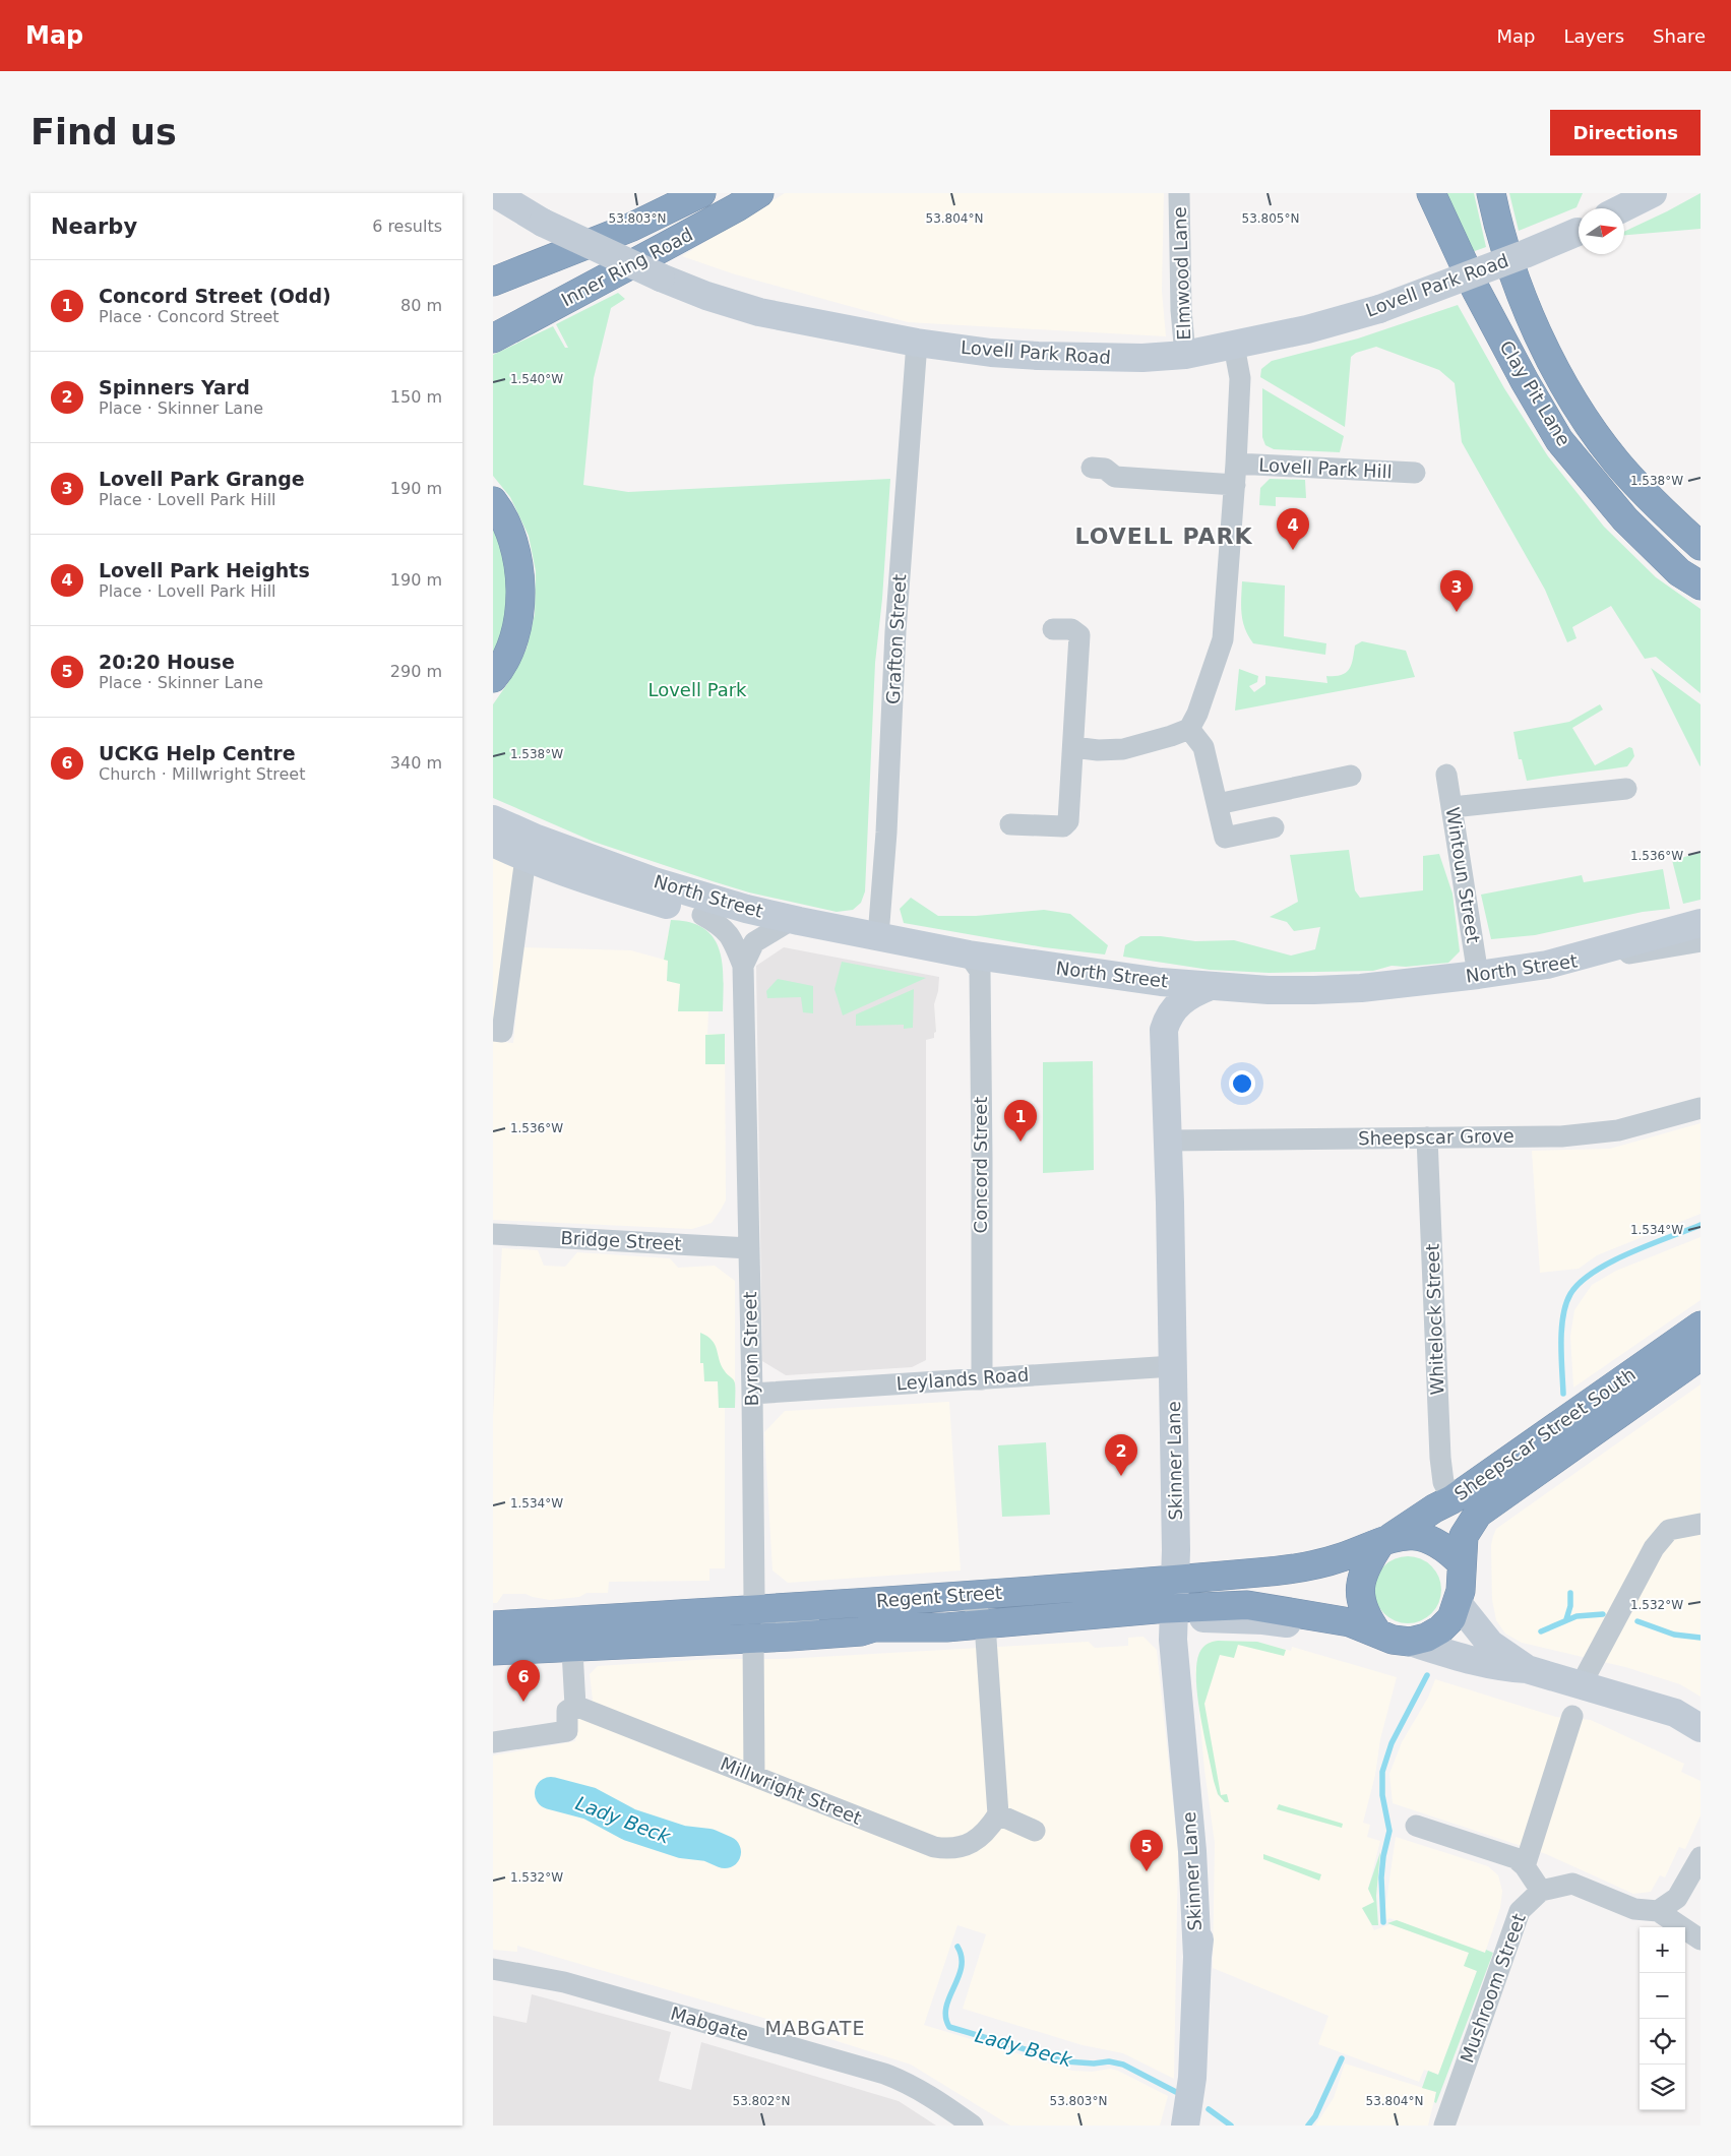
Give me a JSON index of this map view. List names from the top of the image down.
{
  "streets": {
    "highway": [
      "Inner Ring Road",
      "Clay Pit Lane",
      "Sheepscar Street South",
      "Regent Street"
    ],
    "street": [
      "Elmwood Lane",
      "Lovell Park Road",
      "Lovell Park Hill",
      "Grafton Street",
      "Wintoun Street",
      "North Street",
      "Sheepscar Grove",
      "Concord Street",
      "Bridge Street",
      "Whitelock Street",
      "Byron Street",
      "Leylands Road",
      "Skinner Lane",
      "Millwright Street",
      "Mushroom Street",
      "Mabgate"
    ]
  },
  "crossings": [
    ["Elmwood Lane", "Lovell Park Road"],
    ["Lovell Park Road", "Lovell Park Hill"],
    ["Lovell Park Road", "Grafton Street"],
    ["Grafton Street", "North Street"],
    ["Wintoun Street", "North Street"],
    ["North Street", "Concord Street"],
    ["North Street", "Byron Street"],
    ["North Street", "Skinner Lane"],
    ["Sheepscar Grove", "Whitelock Street"],
    ["Sheepscar Grove", "Skinner Lane"],
    ["Concord Street", "Leylands Road"],
    ["Bridge Street", "Byron Street"],
    ["Whitelock Street", "Sheepscar Street South"],
    ["Byron Street", "Leylands Road"],
    ["Byron Street", "Regent Street"],
    ["Leylands Road", "Skinner Lane"],
    ["Sheepscar Street South", "Regent Street"],
    ["Skinner Lane", "Regent Street"]
  ],
  "districts": ["LOVELL PARK", "MABGATE"],
  "water": ["Lady Beck"],
  "parks": ["Lovell Park"],
  "north": "right",
  "page": {
    "header": "Map",
    "nav": ["Map", "Layers", "Share"],
    "buttons": "Directions",
    "title": "Find us",
    "heading": ["Nearby", "6 results"],
    "list": [
      {
        "mark": "1",
        "name": "Concord Street (Odd)",
        "note": "Place · Concord Street",
        "value": "80 m"
      },
      {
        "mark": "2",
        "name": "Spinners Yard",
        "note": "Place · Skinner Lane",
        "value": "150 m"
      },
      {
        "mark": "3",
        "name": "Lovell Park Grange",
        "note": "Place · Lovell Park Hill",
        "value": "190 m"
      },
      {
        "mark": "4",
        "name": "Lovell Park Heights",
        "note": "Place · Lovell Park Hill",
        "value": "190 m"
      },
      {
        "mark": "5",
        "name": "20:20 House",
        "note": "Place · Skinner Lane",
        "value": "290 m"
      },
      {
        "mark": "6",
        "name": "UCKG Help Centre",
        "note": "Church · Millwright Street",
        "value": "340 m"
      }
    ],
    "pins": [
      "4",
      "3",
      "1",
      "2",
      "6",
      "5"
    ],
    "map_buttons": ["+", "−"]
  },
  "coordinates": [
    "53.803°N",
    "53.804°N",
    "53.805°N",
    "1.540°W",
    "1.538°W",
    "1.536°W",
    "1.534°W",
    "1.532°W",
    "53.802°N"
  ]
}
